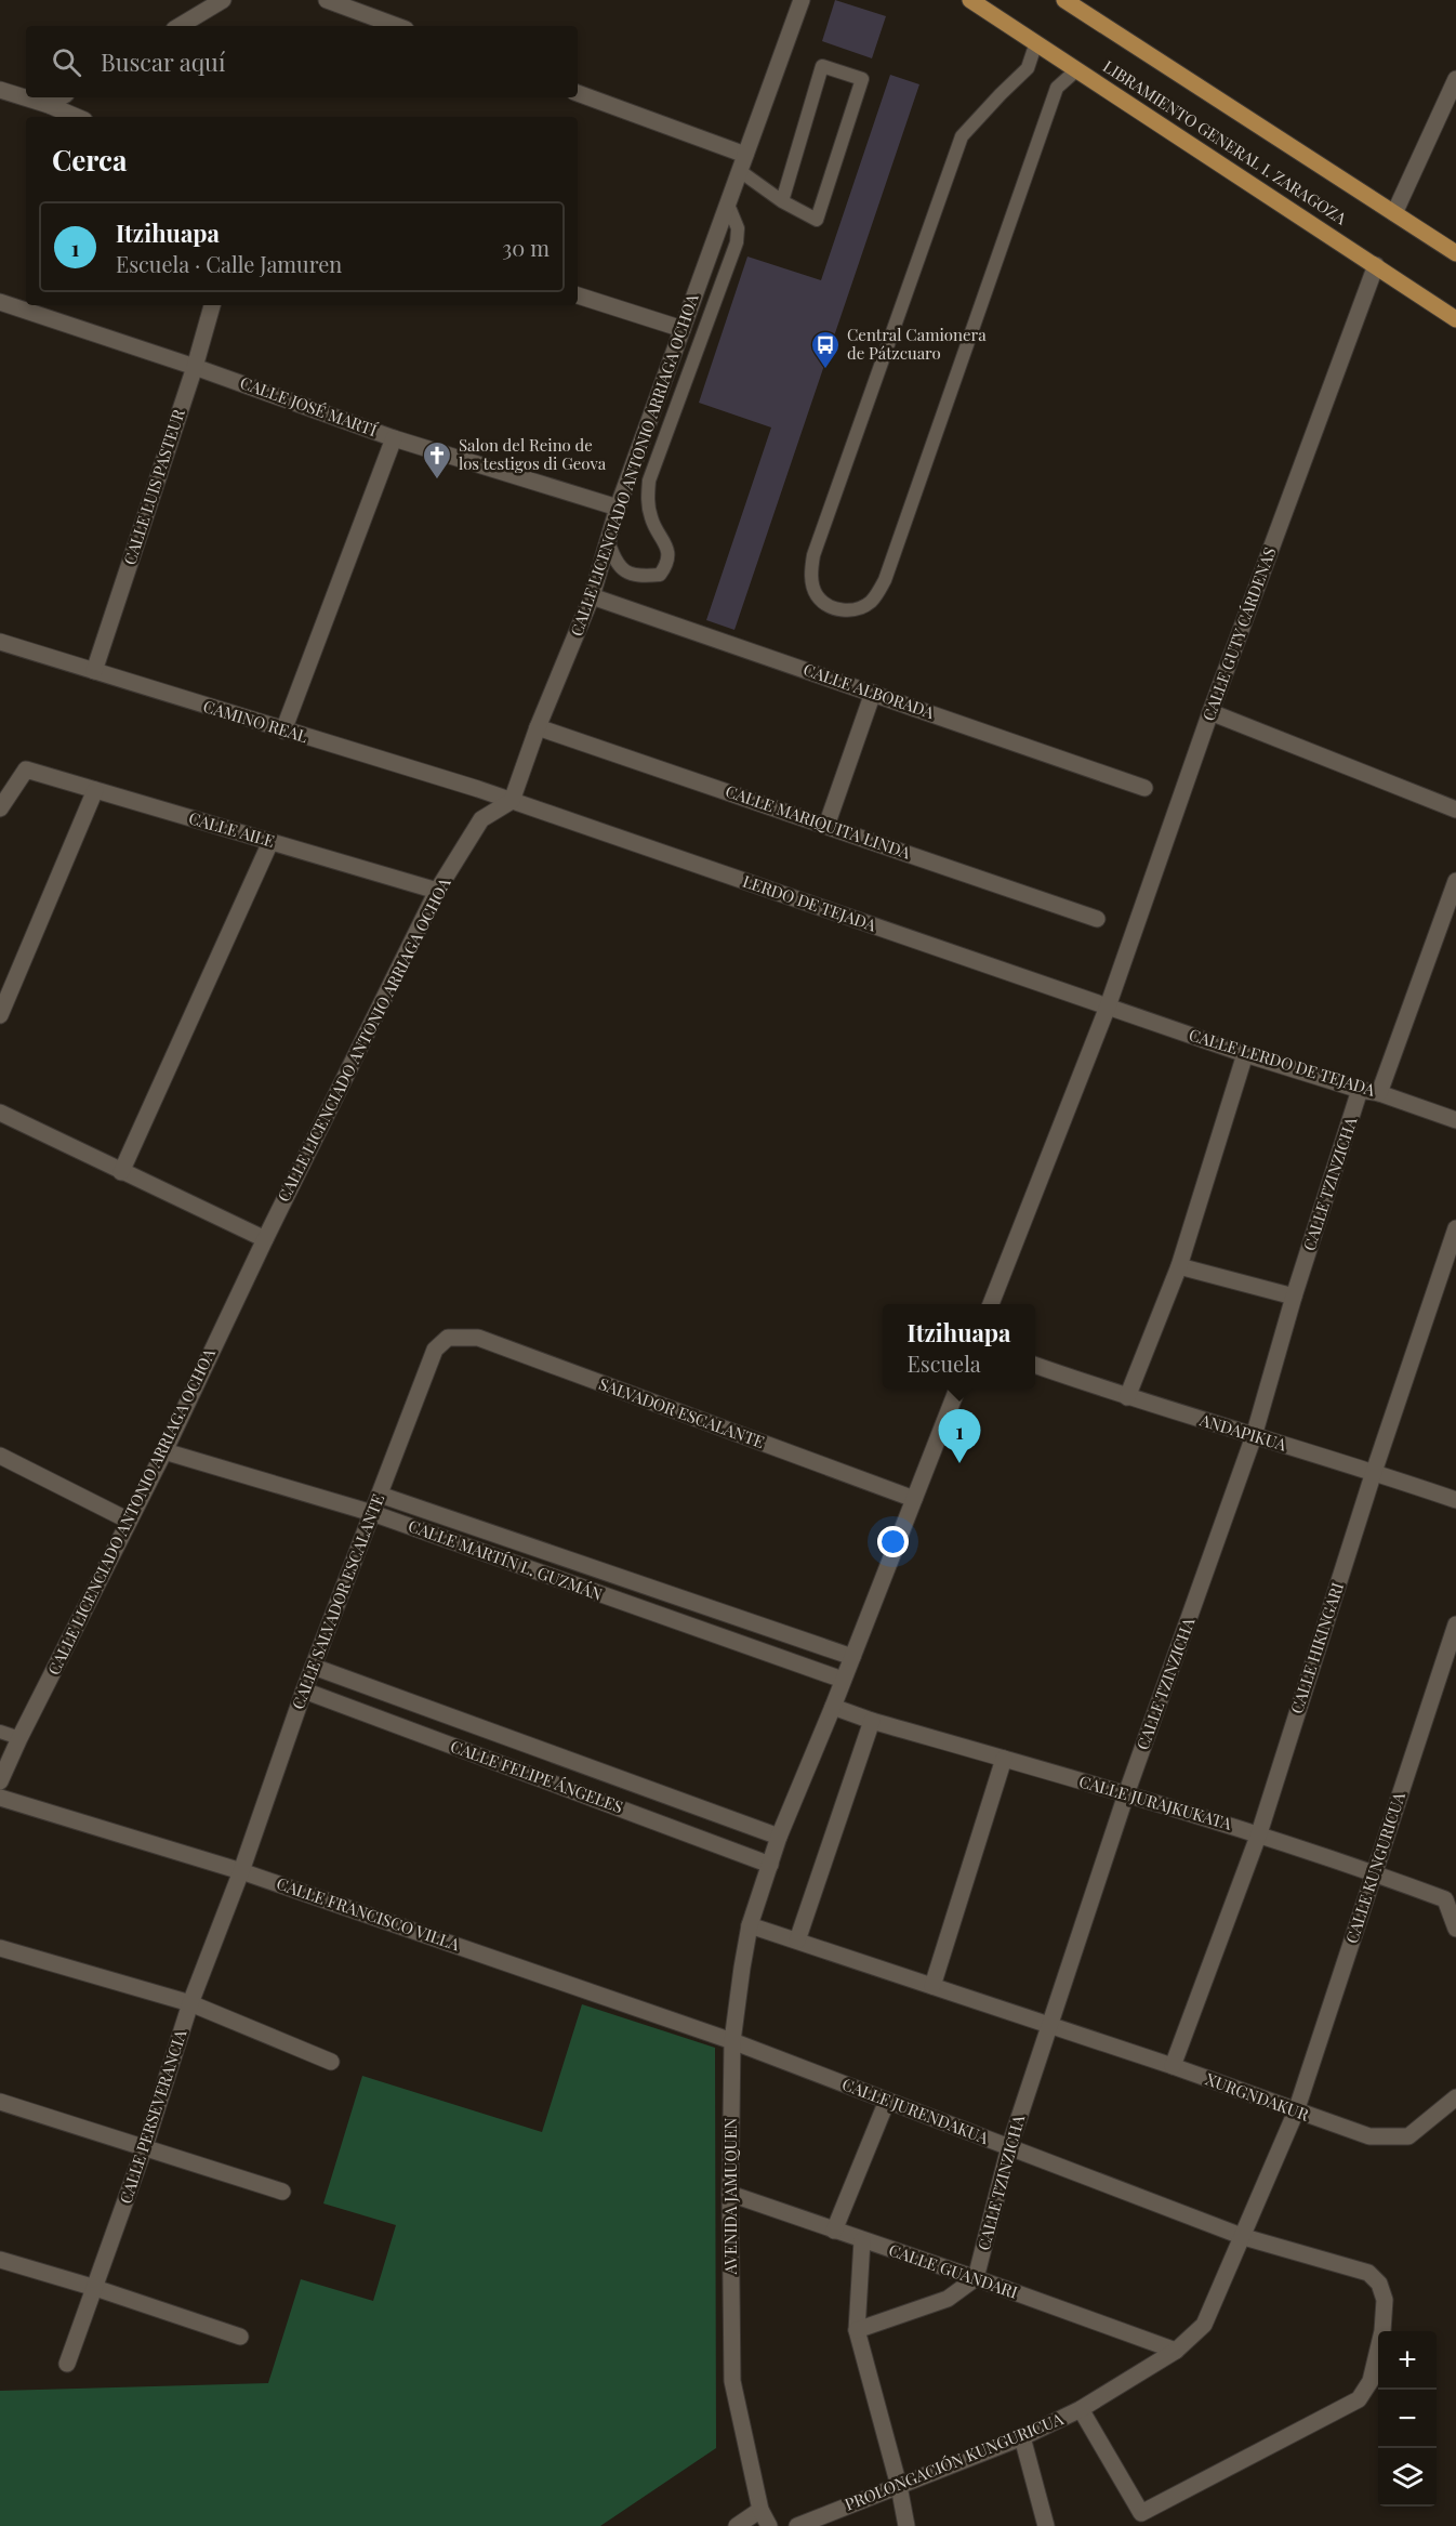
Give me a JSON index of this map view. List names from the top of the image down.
{
  "streets": {
    "main road": ["LIBRAMIENTO GENERAL I. ZARAGOZA"],
    "street": [
      "CALLE JOSÉ MARTÍ",
      "CALLE LICENCIADO ANTONIO ARRIAGA OCHOA",
      "CALLE LUIS PASTEUR",
      "CALLE GUTY CÁRDENAS",
      "CALLE ALBORADA",
      "CAMINO REAL",
      "CALLE MARIQUITA LINDA",
      "CALLE AILE",
      "LERDO DE TEJADA",
      "CALLE LERDO DE TEJADA",
      "CALLE TZINZICHA",
      "SALVADOR ESCALANTE",
      "ANDAPIKUA",
      "CALLE MARTÍN L. GUZMÁN",
      "CALLE SALVADOR ESCALANTE",
      "CALLE HIKINGARI",
      "CALLE FELIPE ÁNGELES",
      "CALLE JURAJKUKATA",
      "CALLE KUNGURICUA",
      "CALLE FRANCISCO VILLA",
      "XURGNDAKUR",
      "CALLE JURENDAKUA",
      "CALLE PERSEVERANCIA",
      "AVENIDA JAMUQUEN",
      "CALLE GUANDARI",
      "PROLONGACIÓN KUNGURICUA"
    ]
  },
  "crossings": [
    ["LIBRAMIENTO GENERAL I. ZARAGOZA", "CALLE GUTY CÁRDENAS"],
    ["CALLE JOSÉ MARTÍ", "CALLE LICENCIADO ANTONIO ARRIAGA OCHOA"],
    ["CALLE JOSÉ MARTÍ", "CALLE LUIS PASTEUR"],
    ["CALLE LICENCIADO ANTONIO ARRIAGA OCHOA", "CALLE ALBORADA"],
    ["CALLE LICENCIADO ANTONIO ARRIAGA OCHOA", "CAMINO REAL"],
    ["CALLE LICENCIADO ANTONIO ARRIAGA OCHOA", "CALLE MARIQUITA LINDA"],
    ["CALLE LICENCIADO ANTONIO ARRIAGA OCHOA", "CALLE AILE"],
    ["CALLE LICENCIADO ANTONIO ARRIAGA OCHOA", "LERDO DE TEJADA"],
    ["CALLE LICENCIADO ANTONIO ARRIAGA OCHOA", "CALLE MARTÍN L. GUZMÁN"],
    ["CALLE LUIS PASTEUR", "CAMINO REAL"],
    ["CALLE GUTY CÁRDENAS", "LERDO DE TEJADA"],
    ["CALLE GUTY CÁRDENAS", "CALLE LERDO DE TEJADA"],
    ["CAMINO REAL", "LERDO DE TEJADA"],
    ["LERDO DE TEJADA", "CALLE LERDO DE TEJADA"],
    ["CALLE LERDO DE TEJADA", "CALLE TZINZICHA"],
    ["CALLE TZINZICHA", "ANDAPIKUA"],
    ["CALLE TZINZICHA", "CALLE JURAJKUKATA"],
    ["CALLE TZINZICHA", "XURGNDAKUR"],
    ["CALLE TZINZICHA", "CALLE JURENDAKUA"],
    ["CALLE TZINZICHA", "CALLE GUANDARI"],
    ["SALVADOR ESCALANTE", "CALLE SALVADOR ESCALANTE"],
    ["SALVADOR ESCALANTE", "AVENIDA JAMUQUEN"],
    ["ANDAPIKUA", "CALLE HIKINGARI"],
    ["CALLE MARTÍN L. GUZMÁN", "CALLE SALVADOR ESCALANTE"],
    ["CALLE MARTÍN L. GUZMÁN", "AVENIDA JAMUQUEN"],
    ["CALLE SALVADOR ESCALANTE", "CALLE FELIPE ÁNGELES"],
    ["CALLE SALVADOR ESCALANTE", "CALLE FRANCISCO VILLA"],
    ["CALLE SALVADOR ESCALANTE", "CALLE PERSEVERANCIA"],
    ["CALLE HIKINGARI", "CALLE JURAJKUKATA"],
    ["CALLE HIKINGARI", "XURGNDAKUR"],
    ["CALLE FELIPE ÁNGELES", "AVENIDA JAMUQUEN"],
    ["CALLE JURAJKUKATA", "CALLE KUNGURICUA"],
    ["CALLE JURAJKUKATA", "AVENIDA JAMUQUEN"],
    ["CALLE KUNGURICUA", "XURGNDAKUR"],
    ["CALLE KUNGURICUA", "PROLONGACIÓN KUNGURICUA"],
    ["CALLE FRANCISCO VILLA", "CALLE JURENDAKUA"],
    ["CALLE FRANCISCO VILLA", "CALLE PERSEVERANCIA"],
    ["CALLE FRANCISCO VILLA", "AVENIDA JAMUQUEN"],
    ["XURGNDAKUR", "AVENIDA JAMUQUEN"],
    ["XURGNDAKUR", "PROLONGACIÓN KUNGURICUA"],
    ["CALLE JURENDAKUA", "AVENIDA JAMUQUEN"],
    ["CALLE JURENDAKUA", "PROLONGACIÓN KUNGURICUA"],
    ["AVENIDA JAMUQUEN", "CALLE GUANDARI"],
    ["CALLE GUANDARI", "PROLONGACIÓN KUNGURICUA"]
  ],
  "places": {
    "bus stop": ["Central Camionera de Pátzcuaro"],
    "church": ["Salon del Reino de los testigos di Geova"]
  },
  "page": {
    "search": "Buscar aquí",
    "heading": "Cerca",
    "list": [
      {
        "mark": "1",
        "name": "Itzihuapa",
        "note": "Escuela · Calle Jamuren",
        "value": "30 m"
      }
    ],
    "popup": ["Itzihuapa", "Escuela"],
    "pins": "1",
    "map_buttons": ["+", "−"]
  }
}
